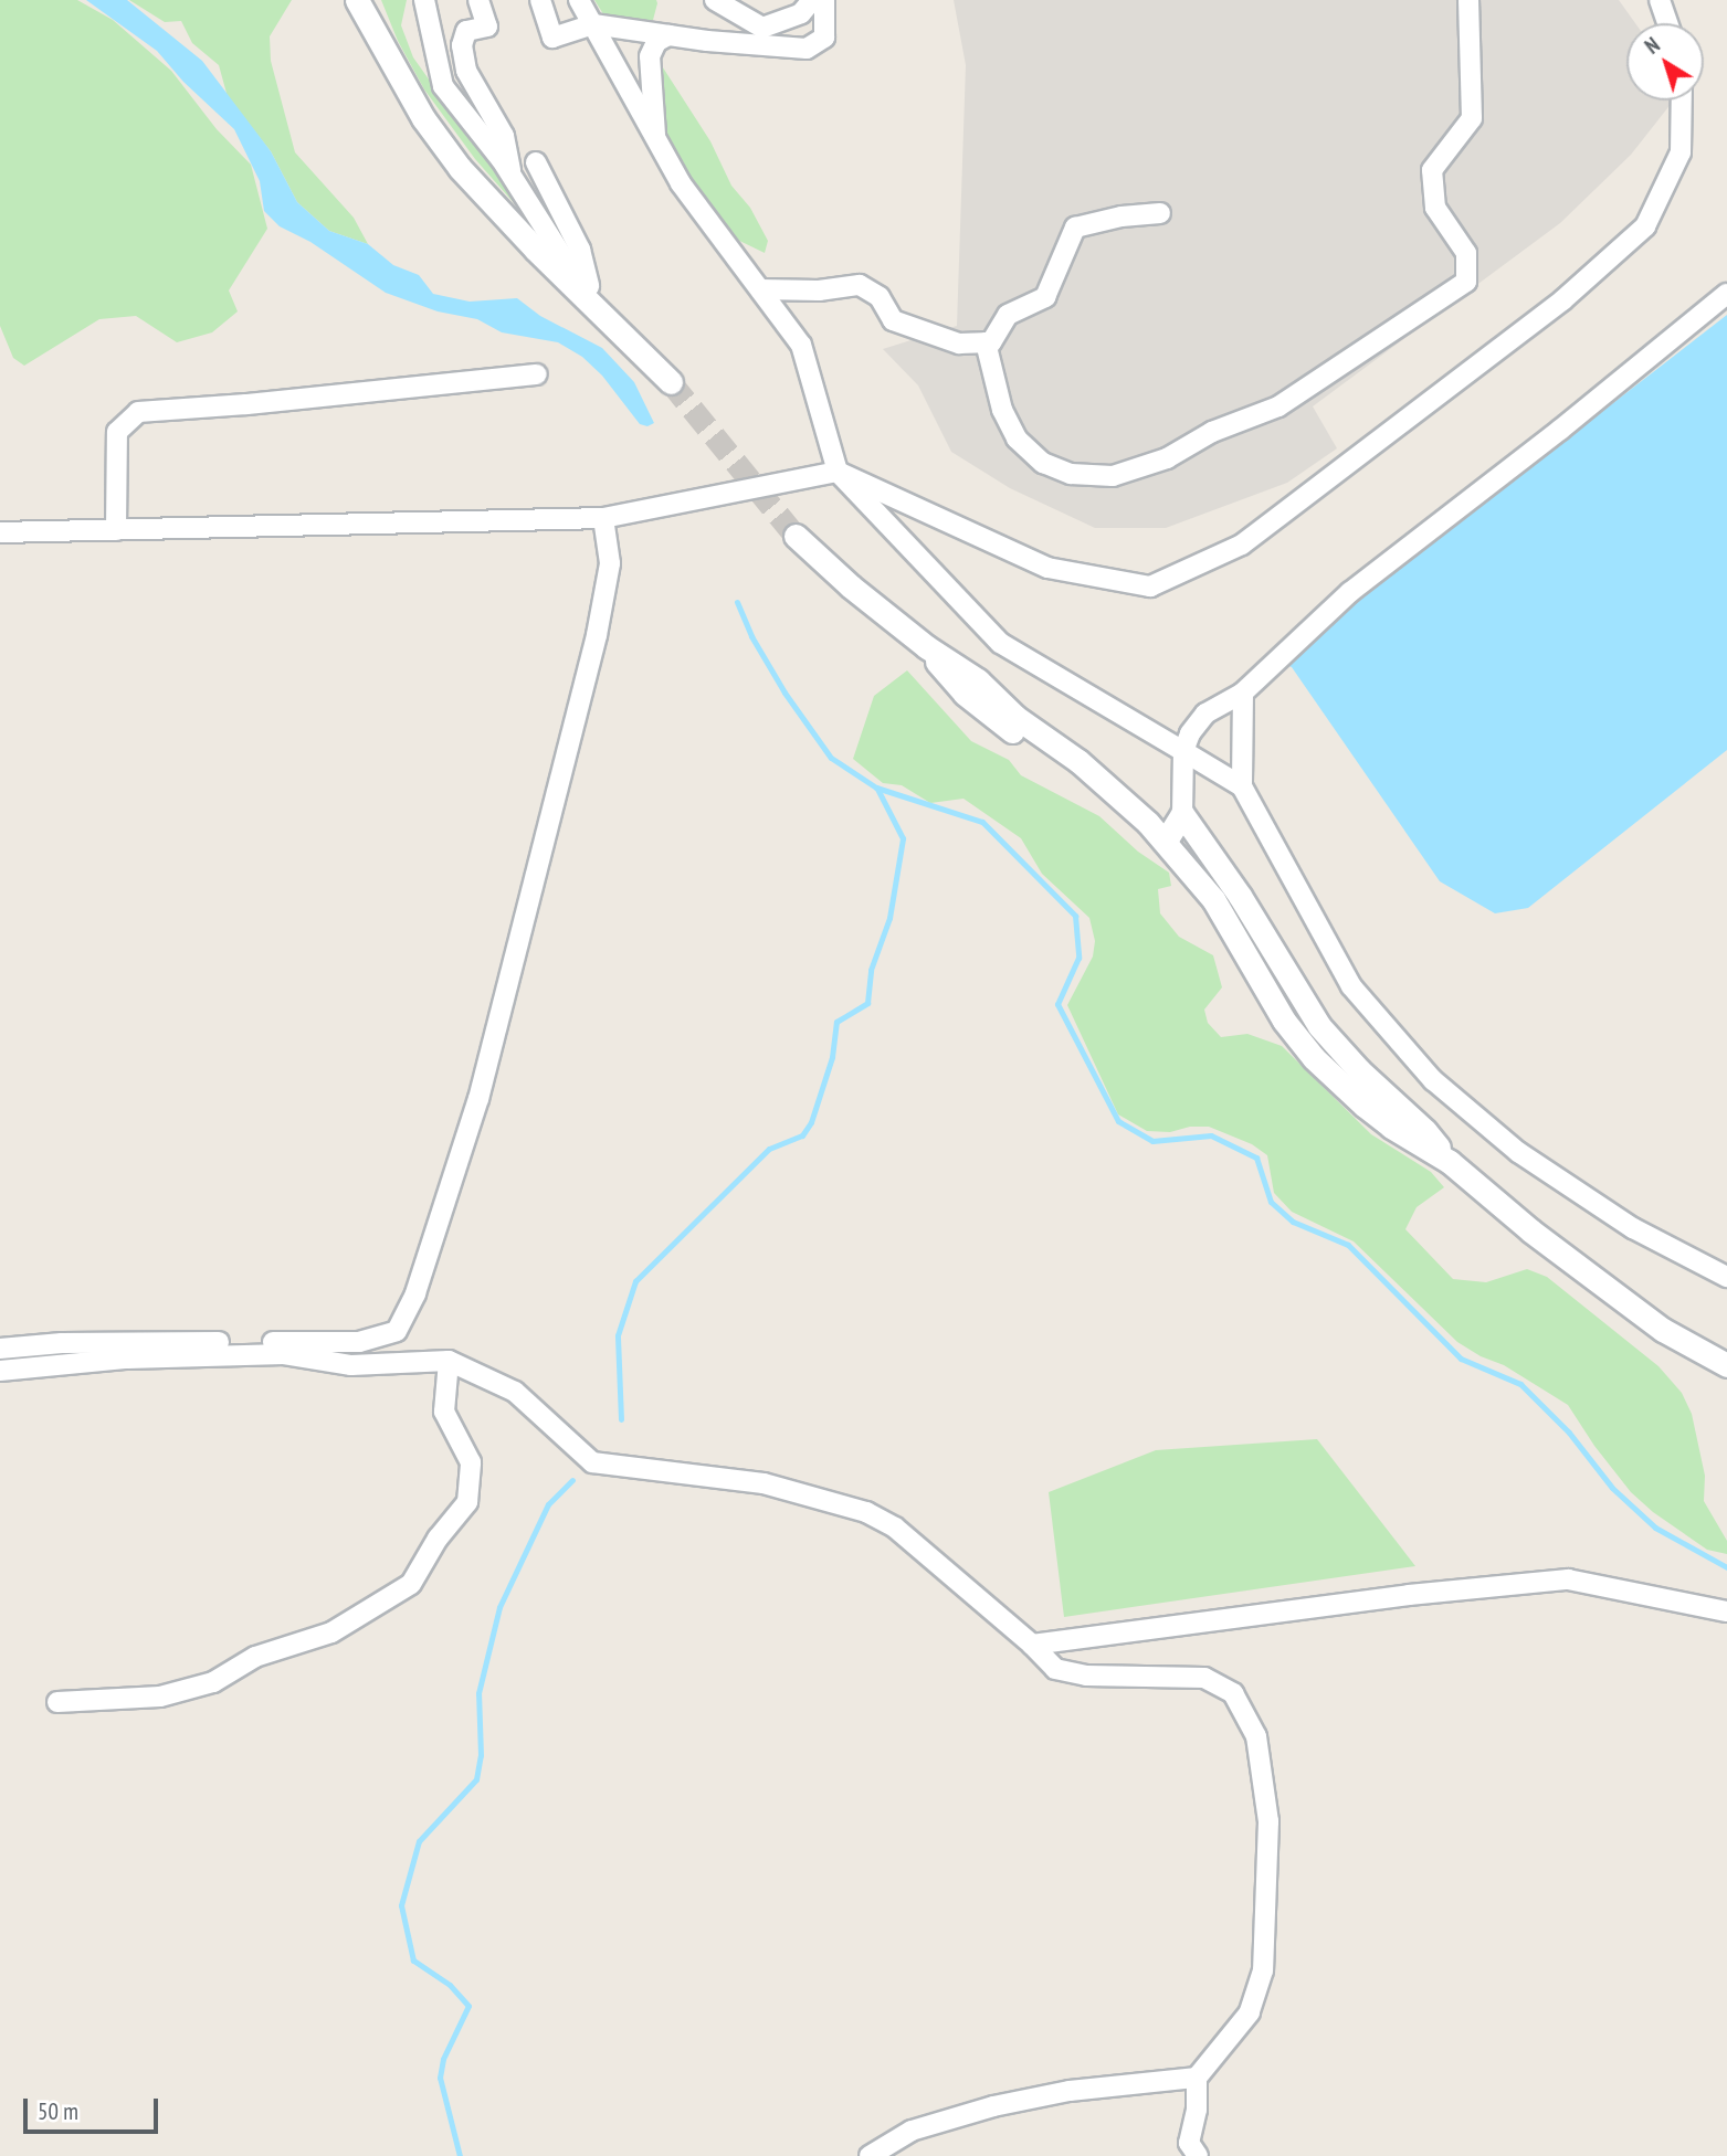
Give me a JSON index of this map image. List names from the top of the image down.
{
  "scale_bar": "50 m",
  "north": "top left"
}
